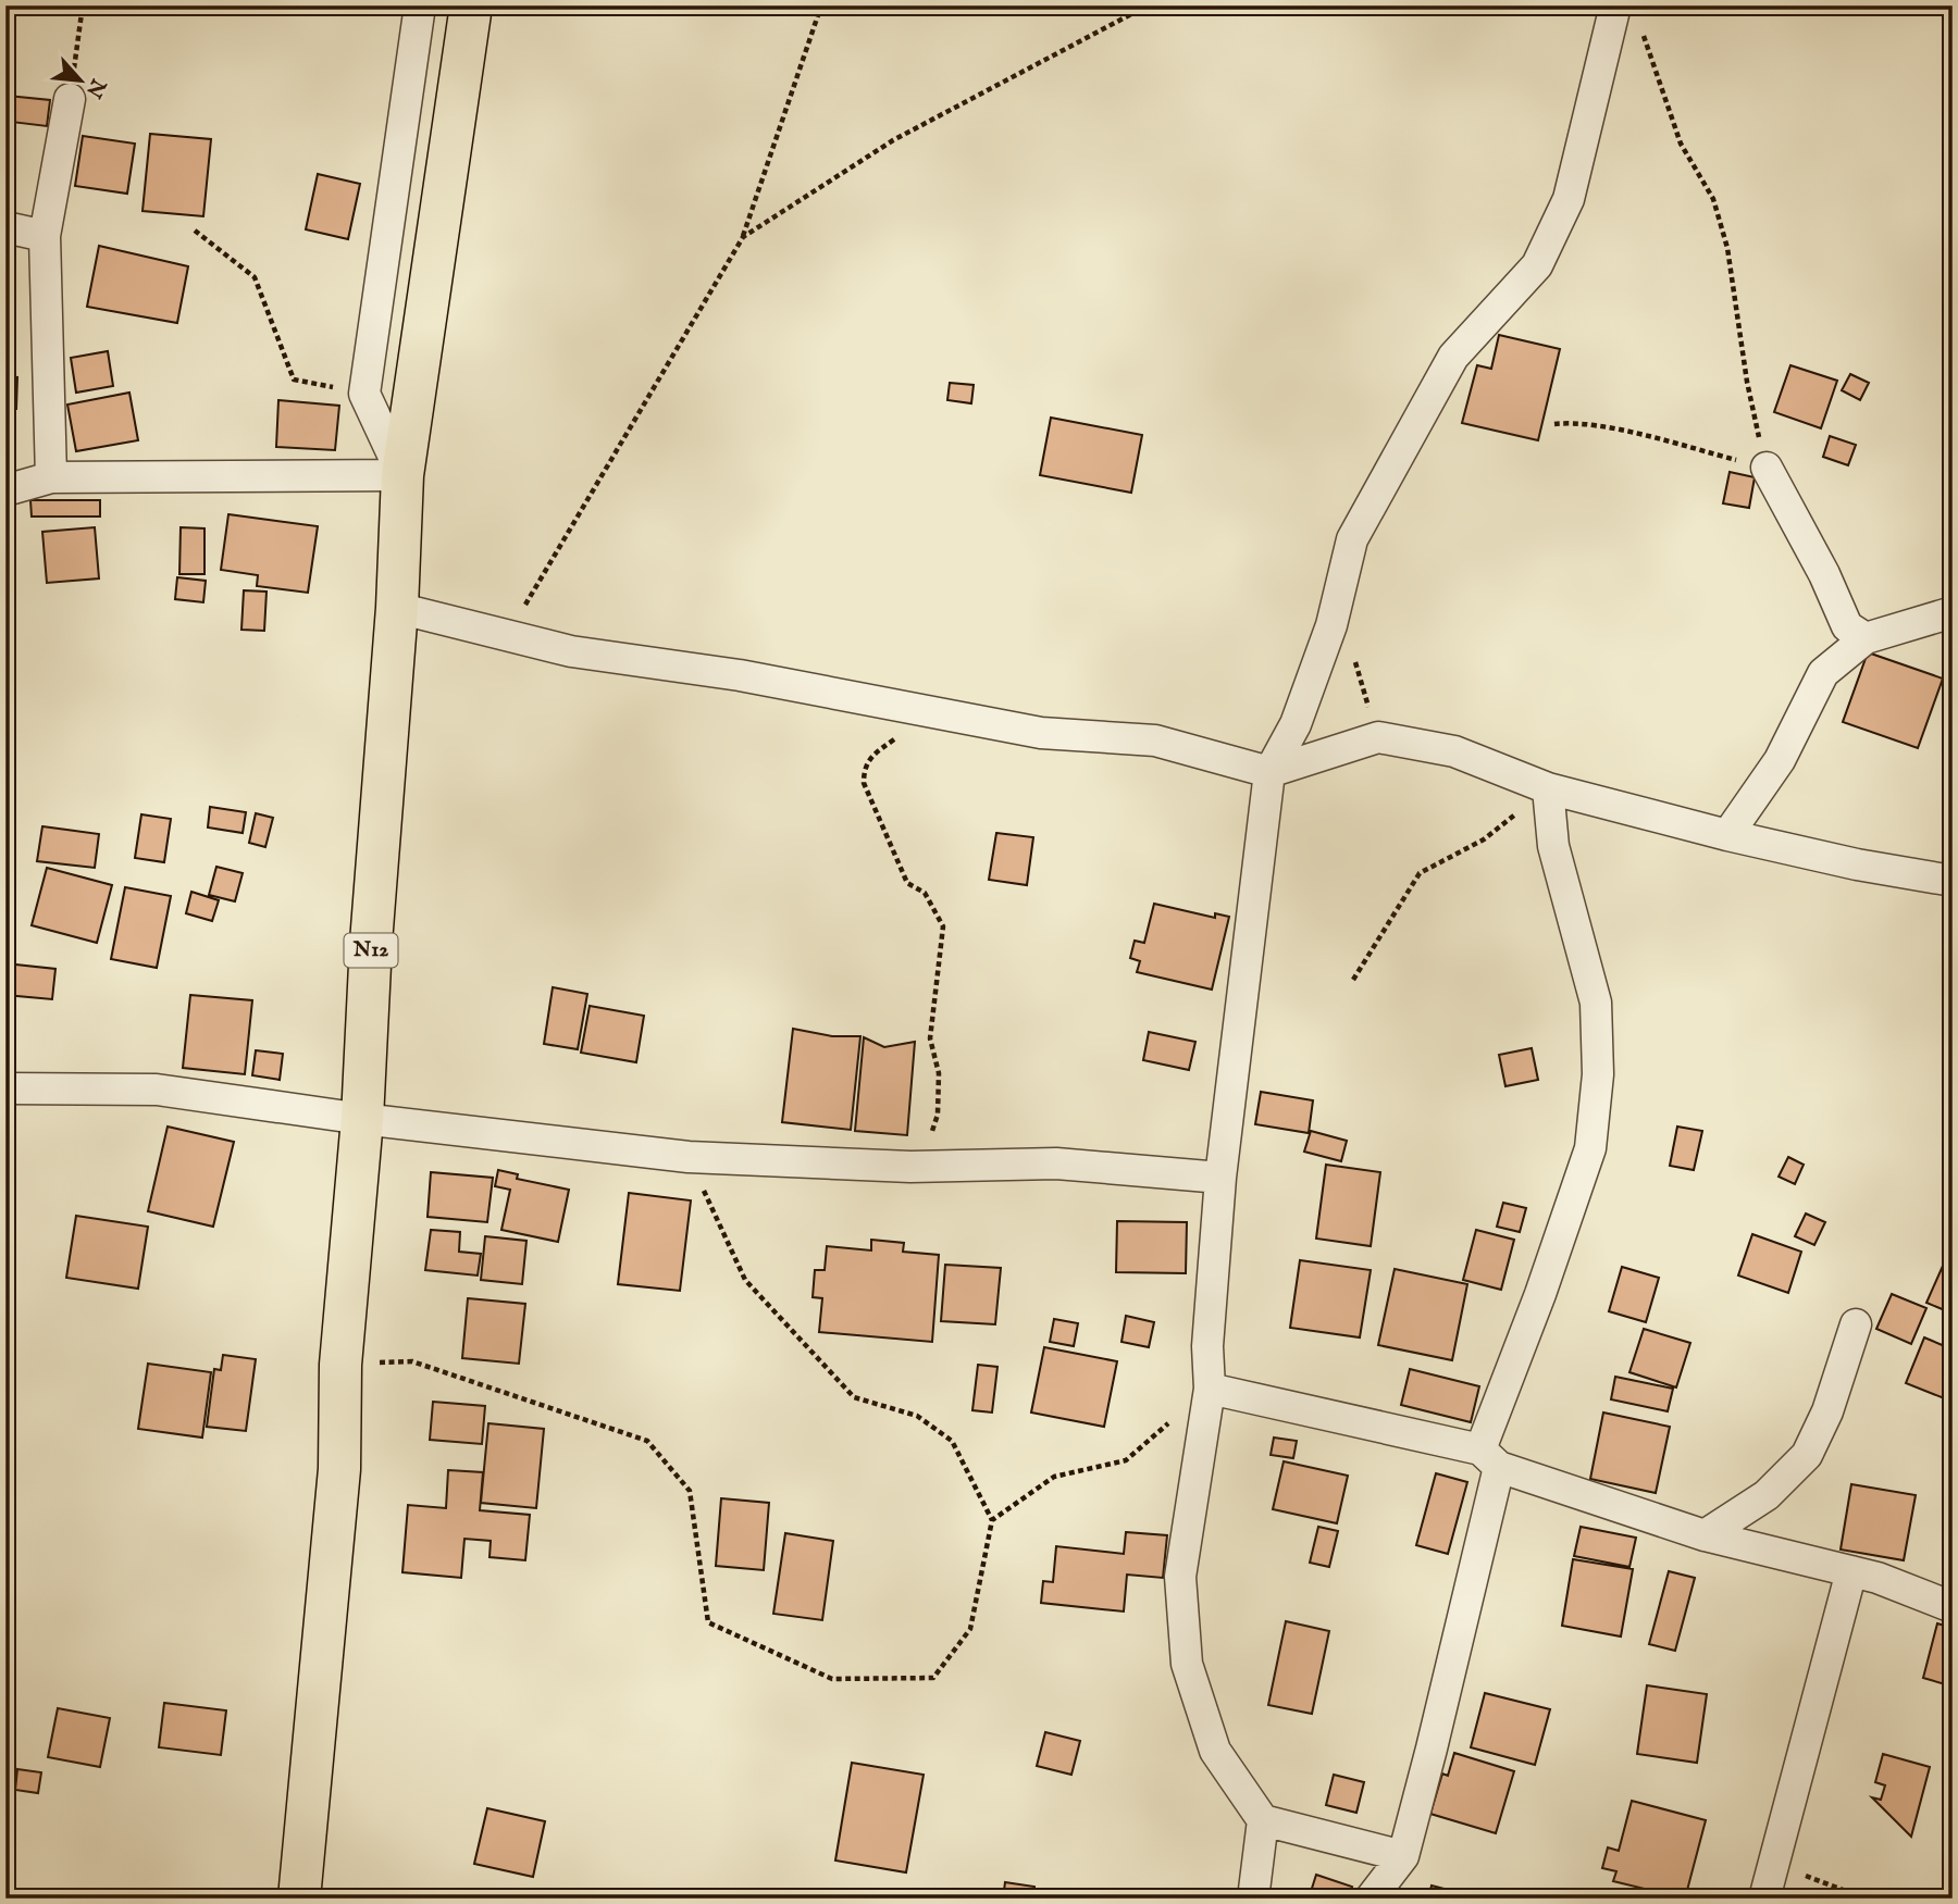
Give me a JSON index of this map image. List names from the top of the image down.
{
  "streets": {
    "main road": ["N12"]
  },
  "north": "bottom right"
}
